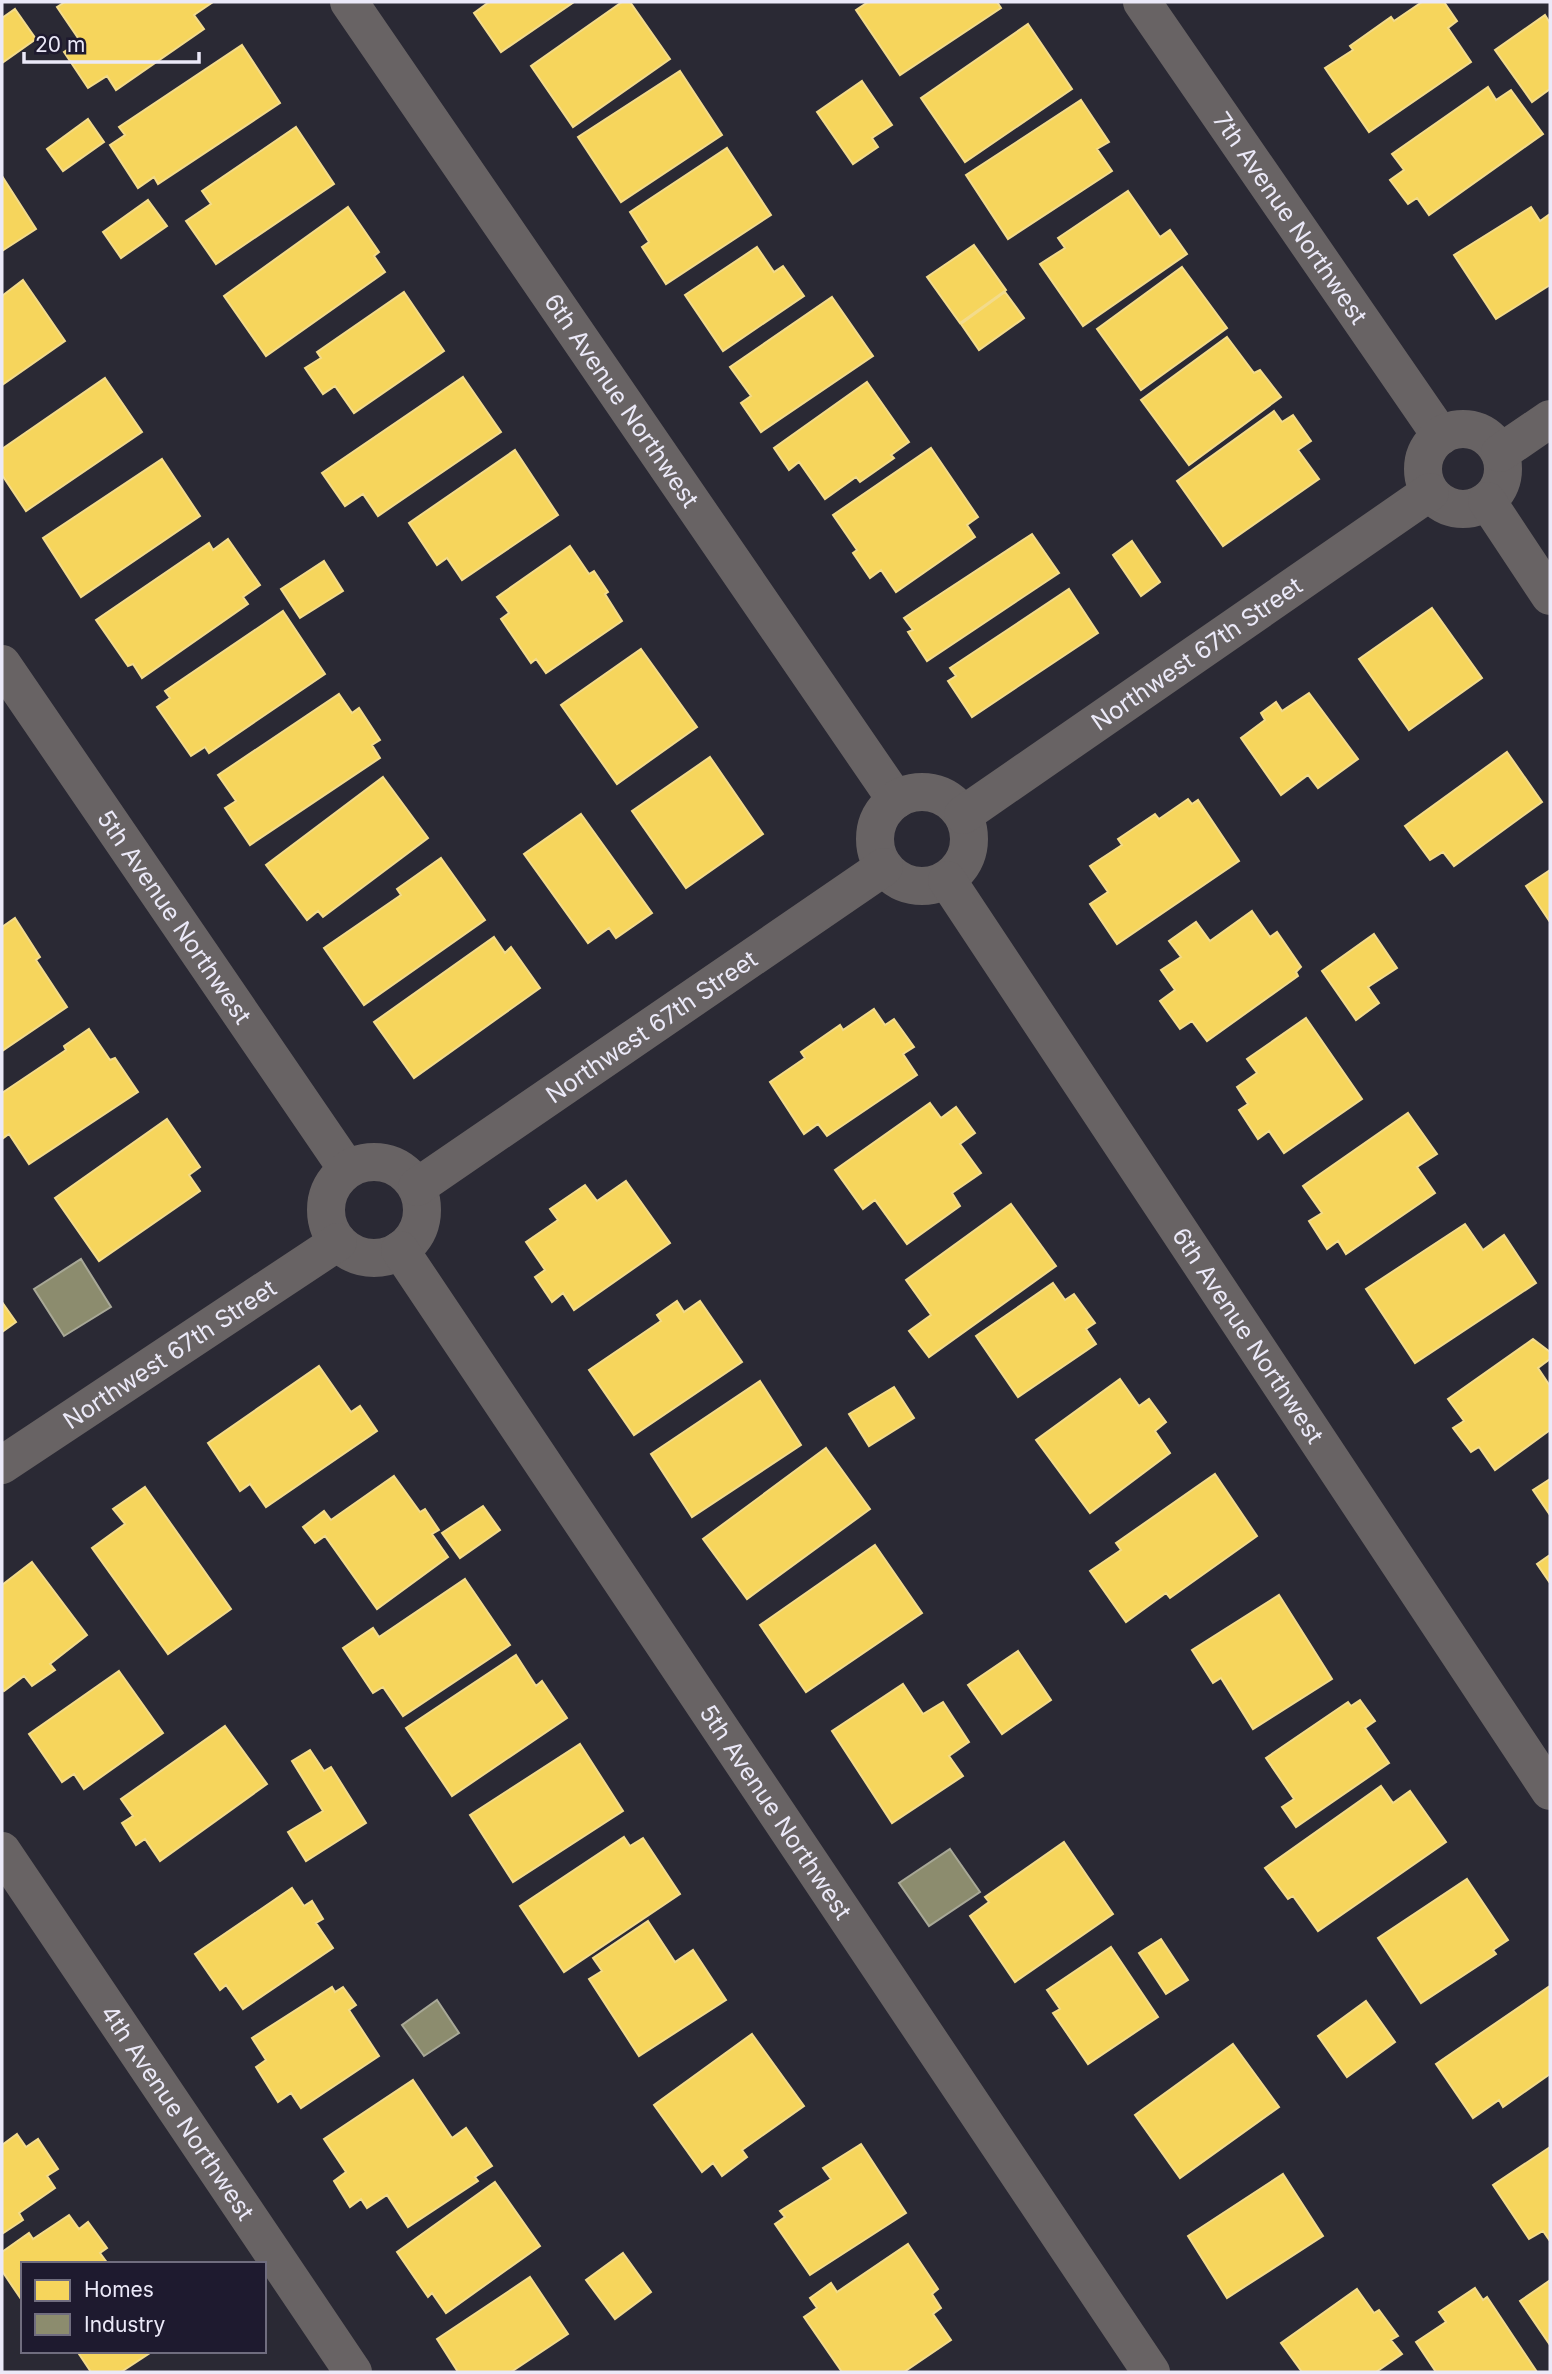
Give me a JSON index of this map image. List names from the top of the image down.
{
  "streets": {
    "street": [
      "7th Avenue Northwest",
      "6th Avenue Northwest",
      "Northwest 67th Street",
      "5th Avenue Northwest",
      "4th Avenue Northwest"
    ]
  },
  "crossings": [
    ["7th Avenue Northwest", "Northwest 67th Street"],
    ["6th Avenue Northwest", "Northwest 67th Street"],
    ["Northwest 67th Street", "5th Avenue Northwest"]
  ],
  "legend": ["Homes", "Industry"],
  "scale_bar": "20 m"
}
